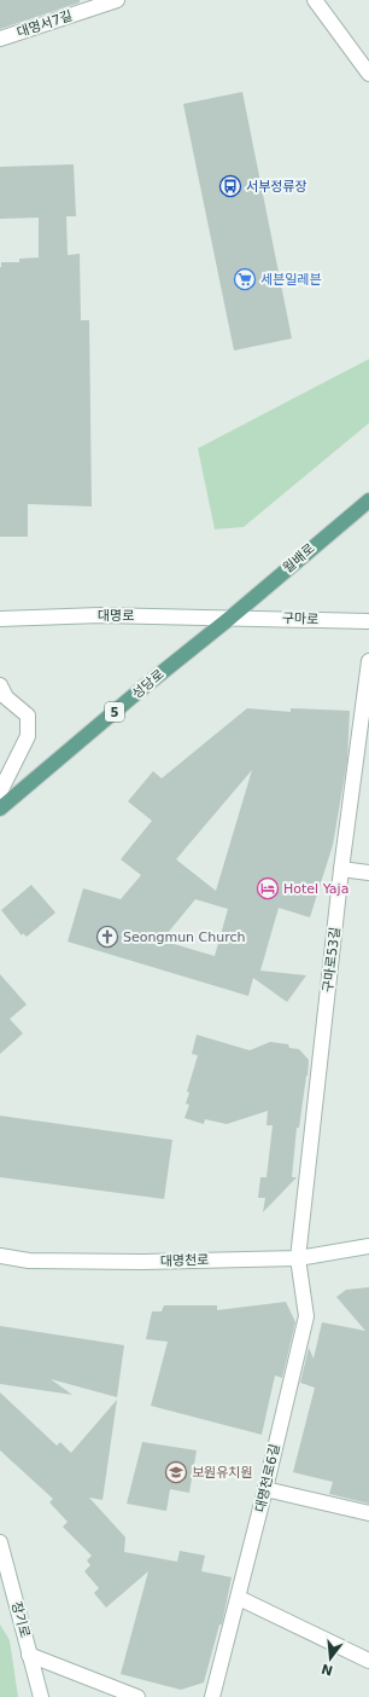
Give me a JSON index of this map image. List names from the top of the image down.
{
  "streets": {
    "main road": ["월배로", "성당로", "5"],
    "street": [
      "대명서7길",
      "대명로",
      "구마로",
      "구마로53길",
      "대명천로",
      "대명천로6길",
      "장기로"
    ]
  },
  "crossings": [
    ["월배로", "대명로"],
    ["월배로", "구마로"],
    ["월배로", "성당로"],
    ["대명로", "구마로"],
    ["대명로", "성당로"],
    ["구마로", "성당로"],
    ["구마로53길", "대명천로"],
    ["구마로53길", "대명천로6길"],
    ["대명천로", "대명천로6길"]
  ],
  "places": {
    "bus stop": ["서부정류장"],
    "supermarket": ["세븐일레븐"],
    "hotel": ["Hotel Yaja"],
    "church": ["Seongmun Church"],
    "school or university": ["보원유치원"]
  },
  "north": "bottom"
}
